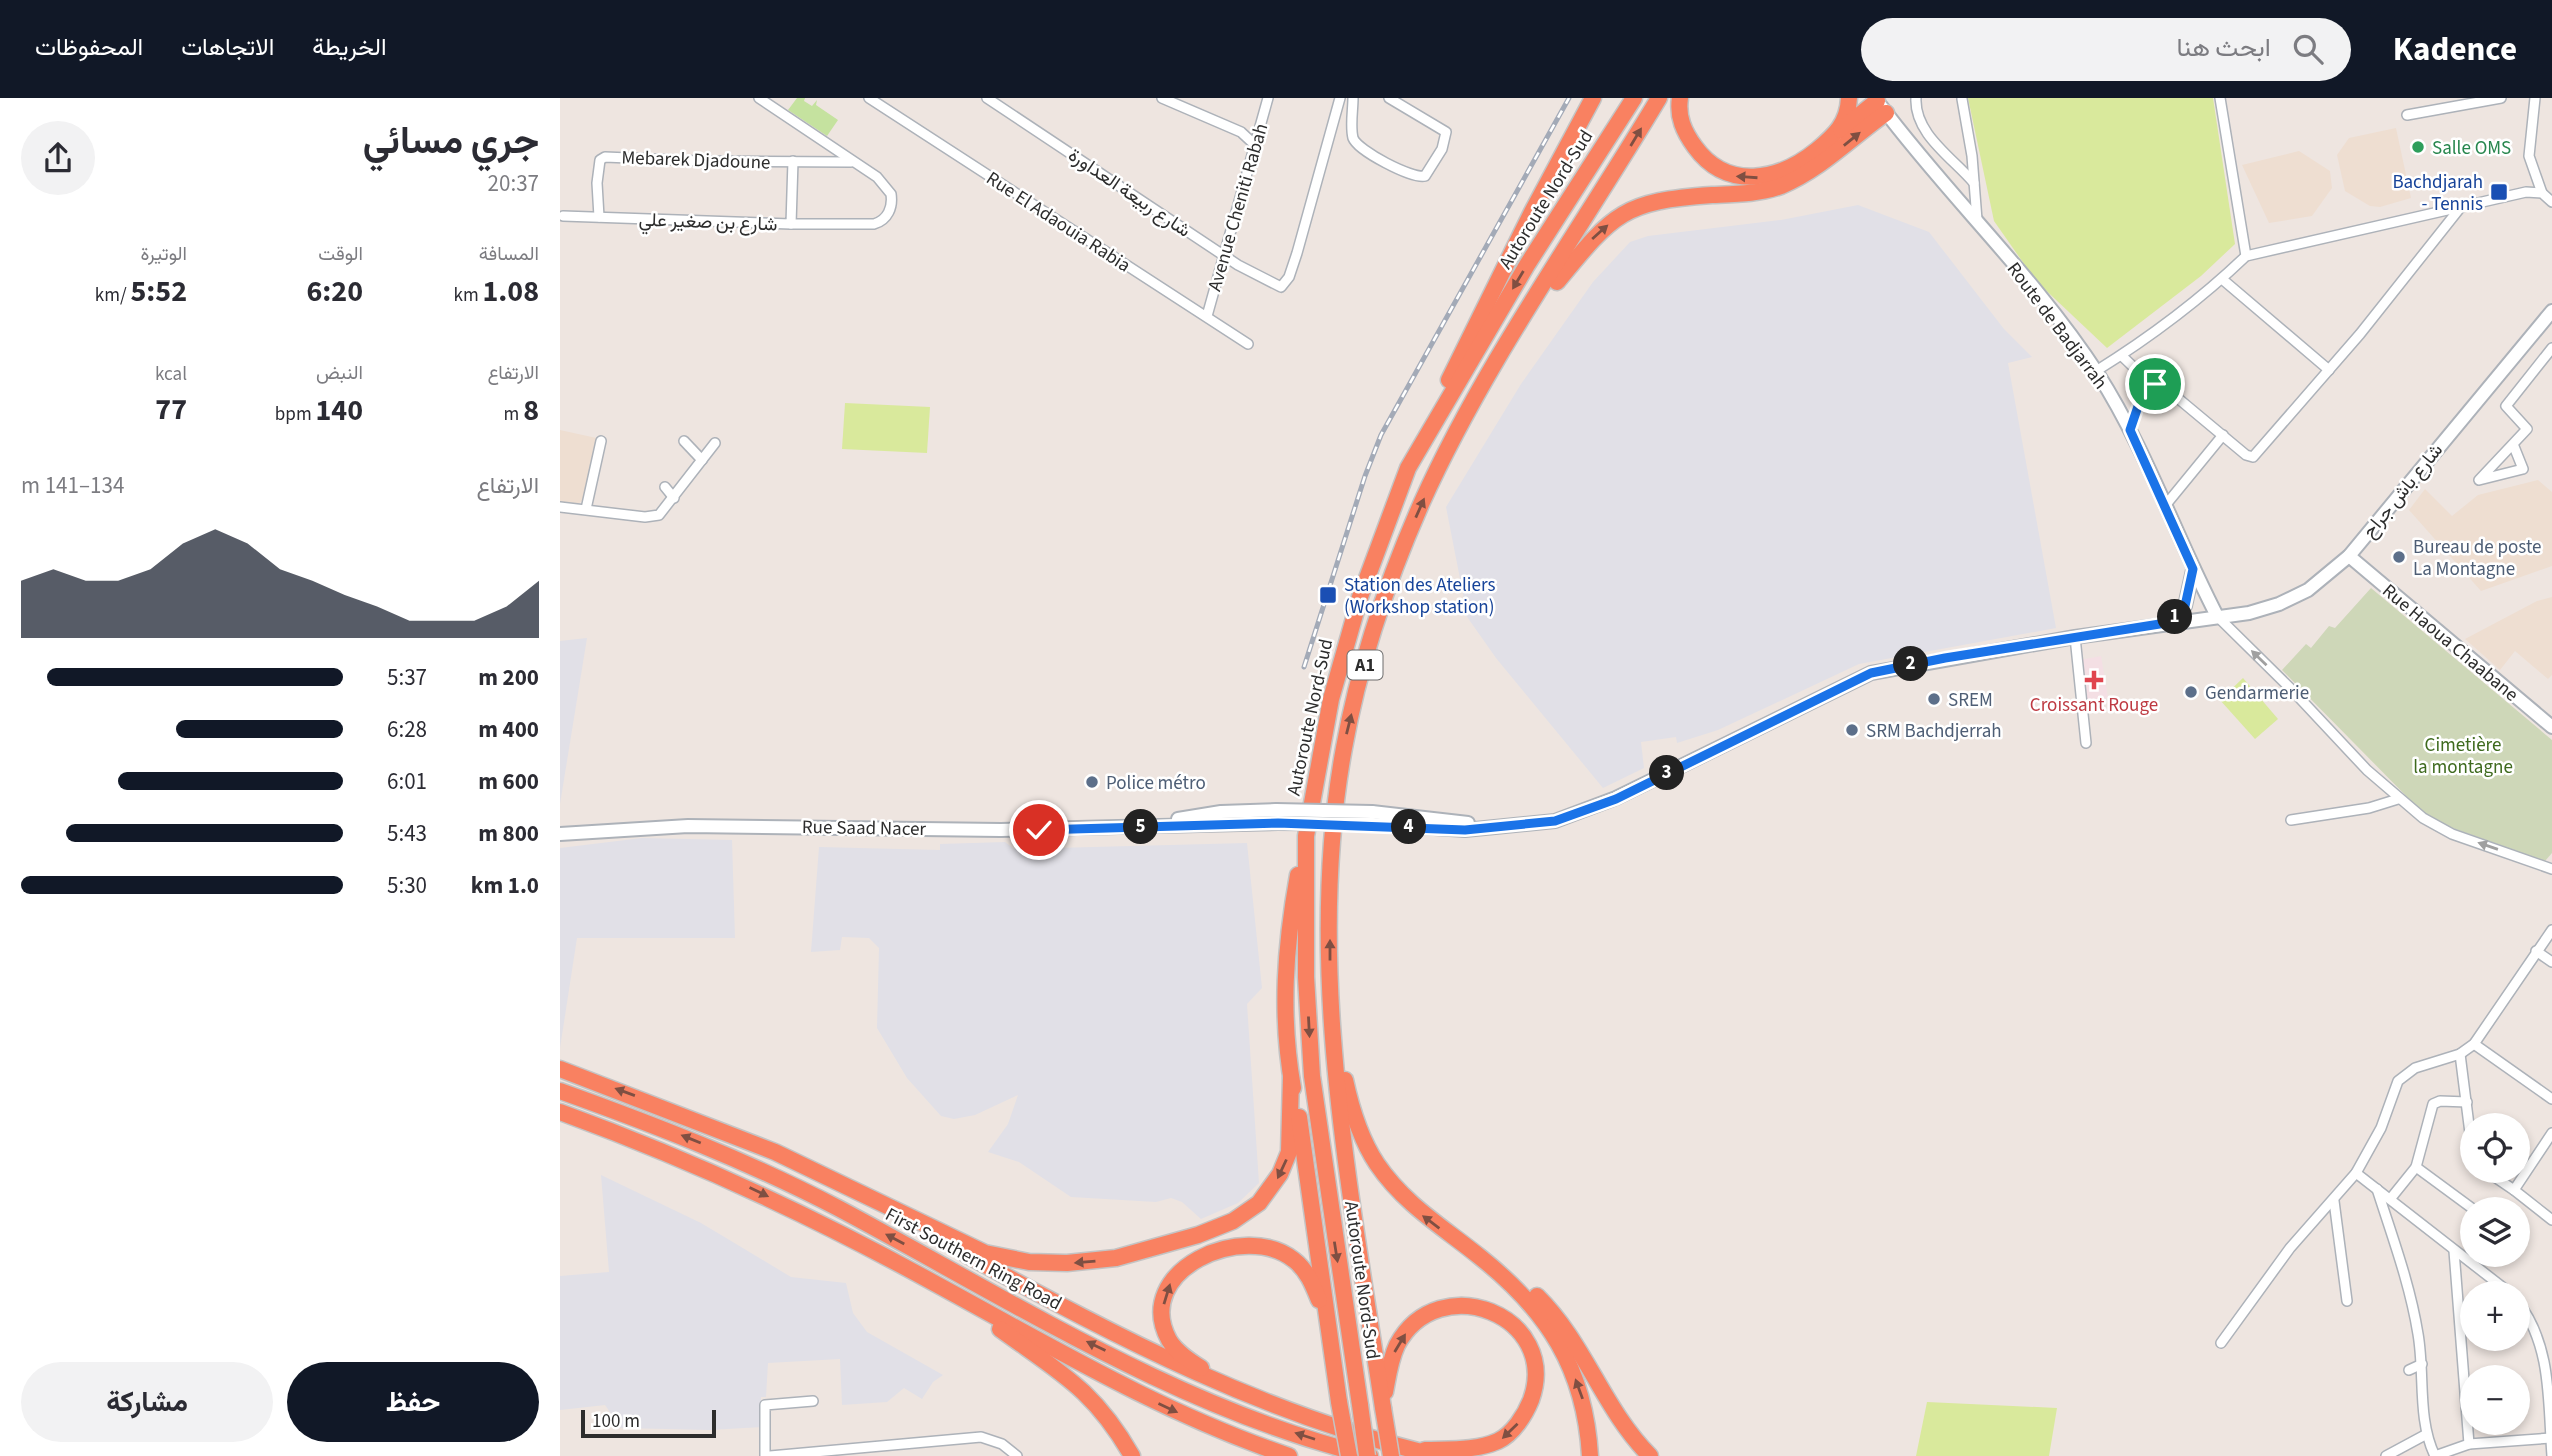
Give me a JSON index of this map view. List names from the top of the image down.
{
  "streets": {
    "highway": ["Autoroute Nord-Sud", "A1", "First Southern Ring Road"],
    "main road": [
      "Route de Badjarrah",
      "شارع باش جراح",
      "Rue Haoua Chaabane",
      "Rue Saad Nacer"
    ],
    "street": [
      "Mebarek Djadoune",
      "شارع ربيعة العداورة",
      "Avenue Cheniti Rabah",
      "شارع بن صغير علي",
      "Rue El Adaouia Rabia"
    ]
  },
  "crossings": [
    ["Mebarek Djadoune", "شارع بن صغير علي"],
    ["شارع ربيعة العداورة", "Avenue Cheniti Rabah"],
    ["Autoroute Nord-Sud", "First Southern Ring Road"],
    ["Avenue Cheniti Rabah", "Rue El Adaouia Rabia"],
    ["Route de Badjarrah", "شارع باش جراح"],
    ["شارع باش جراح", "Rue Haoua Chaabane"],
    ["شارع باش جراح", "Rue Saad Nacer"]
  ],
  "parks": ["Cimetière la montagne"],
  "places": {
    "other": [
      "Salle OMS",
      "Bureau de poste La Montagne",
      "Gendarmerie",
      "SREM",
      "SRM Bachdjerrah",
      "Police métro"
    ],
    "transit": ["Bachdjarah - Tennis", "Station des Ateliers (Workshop station)"],
    "health": ["Croissant Rouge"]
  },
  "scale_bar": "100 m",
  "page": {
    "header": "Kadence",
    "search": "ابحث هنا",
    "nav": ["الخريطة", "الاتجاهات", "المحفوظات"],
    "heading": ["جري مسائي", "20:37"],
    "stats": [
      ["المسافة", "1.08 km"],
      ["الوقت", "6:20"],
      ["الوتيرة", "5:52 /km"],
      ["الارتفاع", "8 m"],
      ["النبض", "140 bpm"],
      ["kcal", "77"]
    ],
    "chart": ["الارتفاع", "134–141 m"],
    "pins": [
      "1",
      "2",
      "3",
      "4",
      "5"
    ],
    "list": [
      {
        "name": "200 m",
        "note": "5:37"
      },
      {
        "name": "400 m",
        "note": "6:28"
      },
      {
        "name": "600 m",
        "note": "6:01"
      },
      {
        "name": "800 m",
        "note": "5:43"
      },
      {
        "name": "1.0 km",
        "note": "5:30"
      }
    ],
    "map_buttons": ["+", "−"],
    "buttons": ["حفظ", "مشاركة"],
    "scale": "100 m"
  }
}
